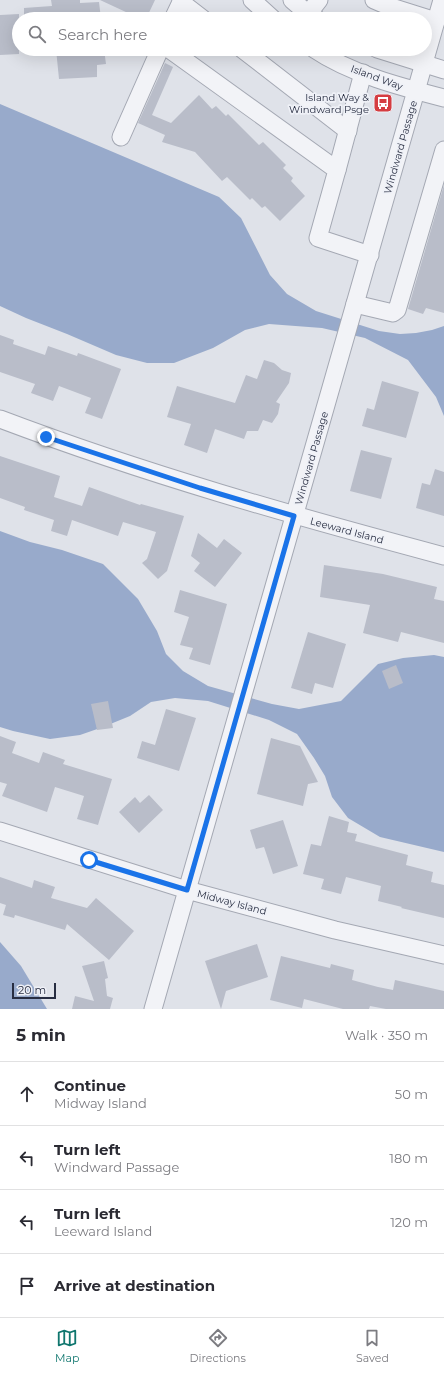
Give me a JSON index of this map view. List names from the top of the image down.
{
  "streets": {
    "street": [
      "Island Way",
      "Windward Passage",
      "Leeward Island",
      "Midway Island"
    ]
  },
  "crossings": [
    ["Island Way", "Windward Passage"],
    ["Windward Passage", "Leeward Island"],
    ["Windward Passage", "Midway Island"]
  ],
  "places": {
    "bus stop": ["Island Way & Windward Psge"]
  },
  "scale_bar": "20 m",
  "page": {
    "search": "Search here",
    "scale": "20 m",
    "heading": ["5 min", "Walk · 350 m"],
    "list": [
      ["Continue", "Midway Island", "50 m"],
      ["Turn left", "Windward Passage", "180 m"],
      ["Turn left", "Leeward Island", "120 m"],
      "Arrive at destination"
    ],
    "nav": ["Map", "Directions", "Saved"]
  }
}
